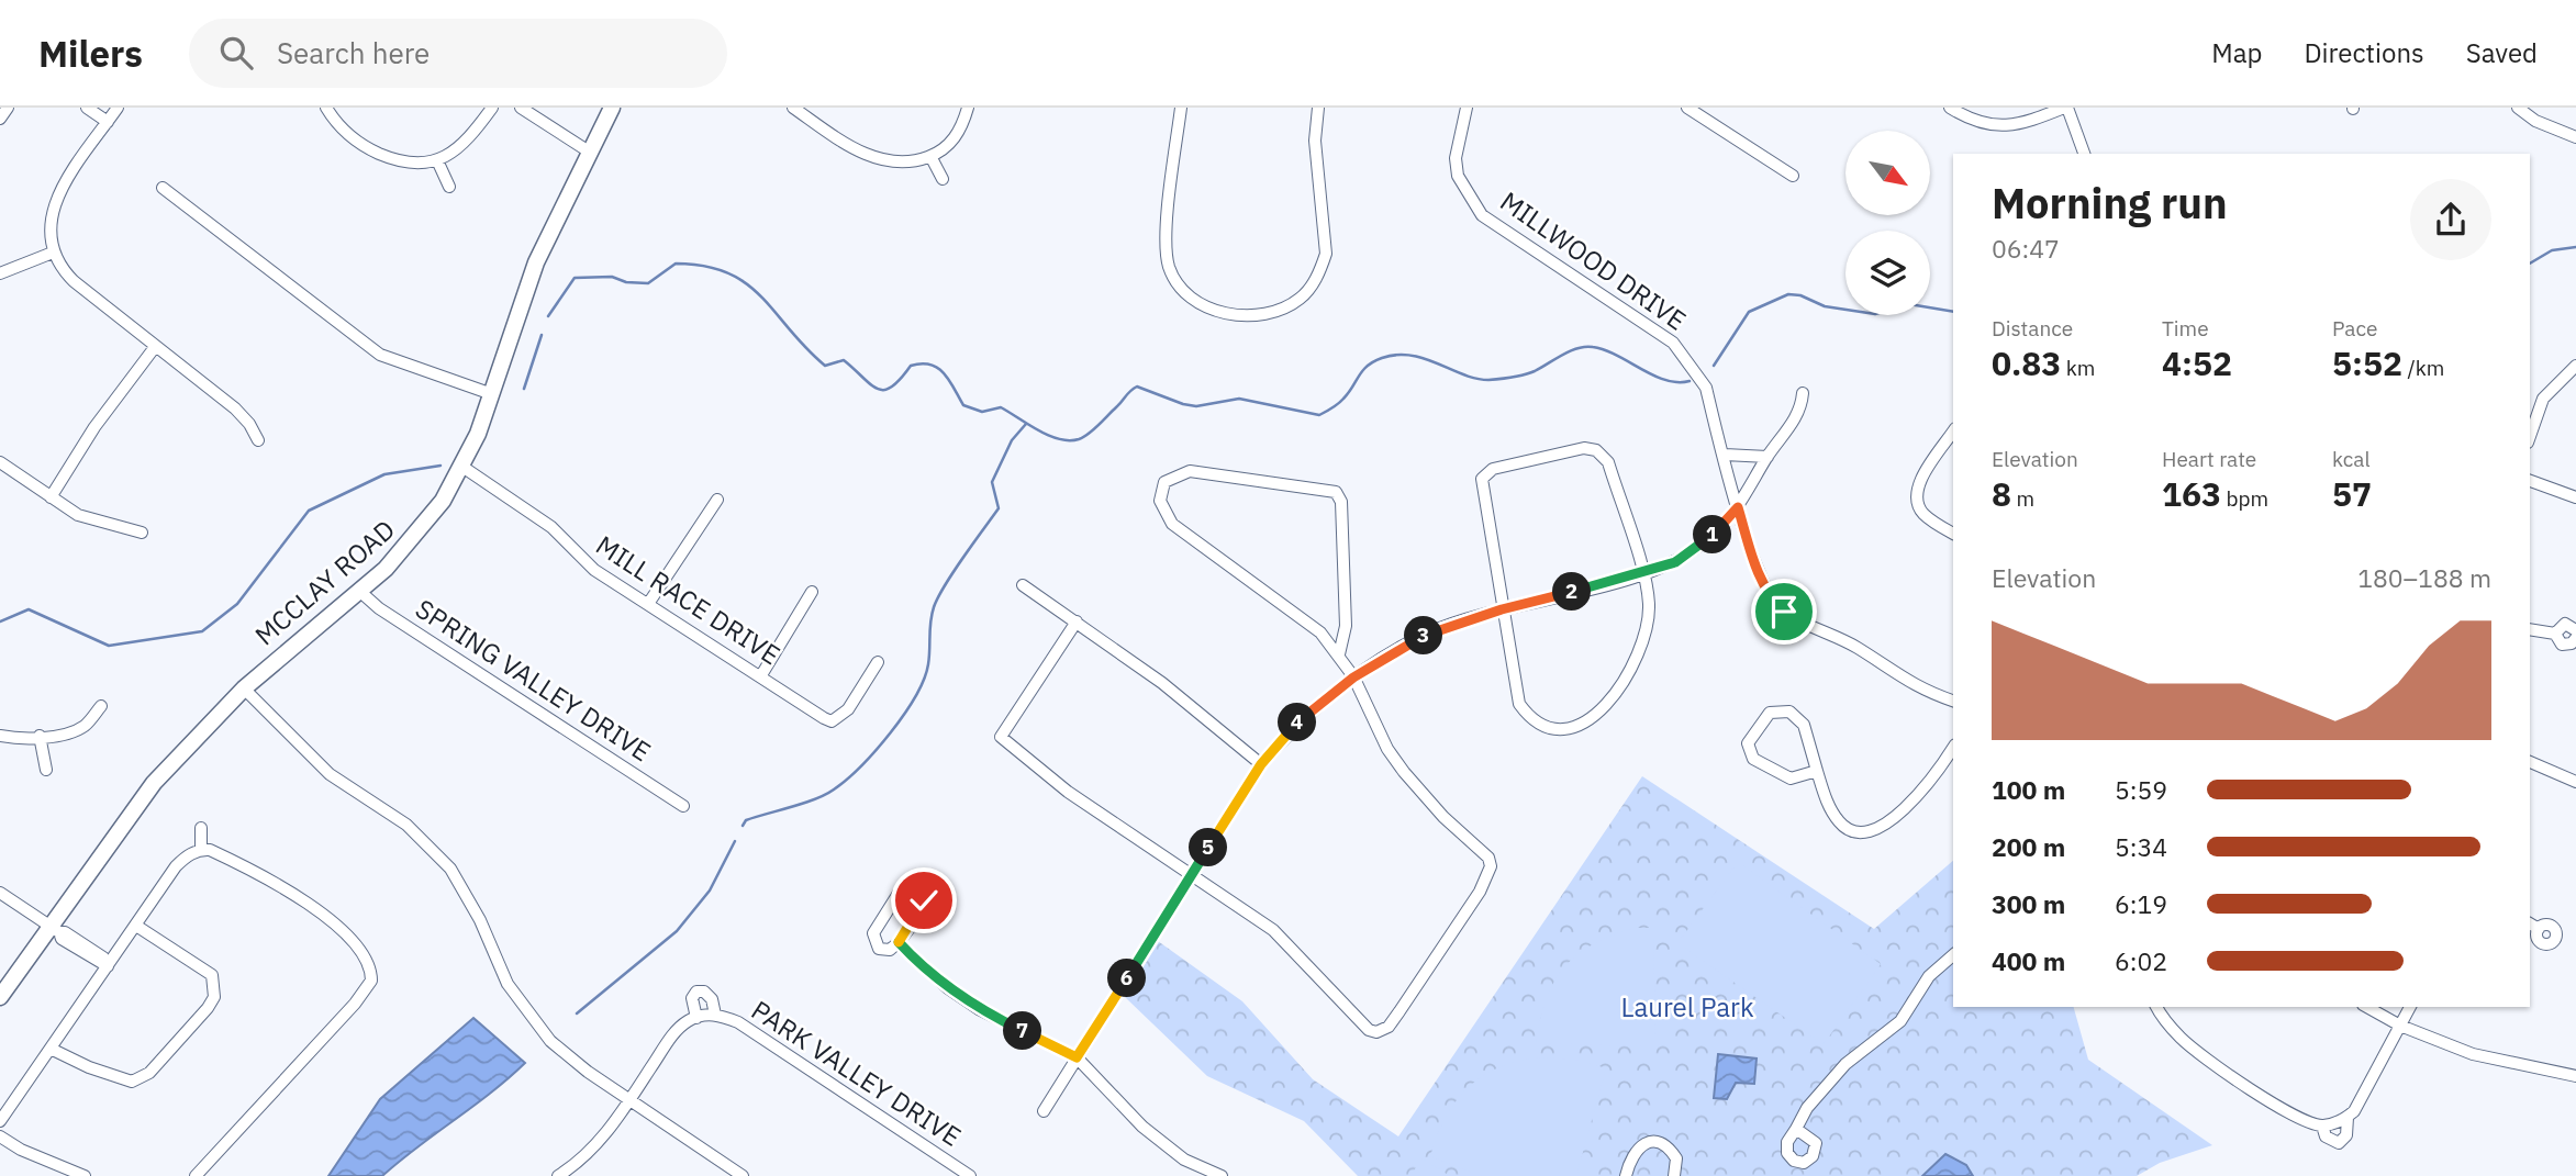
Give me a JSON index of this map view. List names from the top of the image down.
{
  "streets": {
    "main road": ["MCCLAY ROAD"],
    "street": [
      "MILLWOOD DRIVE",
      "MILL RACE DRIVE",
      "SPRING VALLEY DRIVE",
      "PARK VALLEY DRIVE"
    ]
  },
  "crossings": [
    ["MCCLAY ROAD", "MILL RACE DRIVE"],
    ["MCCLAY ROAD", "SPRING VALLEY DRIVE"]
  ],
  "parks": ["Laurel Park"],
  "north": "bottom right",
  "page": {
    "header": "Milers",
    "search": "Search here",
    "nav": ["Map", "Directions", "Saved"],
    "heading": ["Morning run", "06:47"],
    "stats": [
      ["Distance", "0.83 km"],
      ["Time", "4:52"],
      ["Pace", "5:52 /km"],
      ["Elevation", "8 m"],
      ["Heart rate", "163 bpm"],
      ["kcal", "57"]
    ],
    "pins": [
      "1",
      "2",
      "3",
      "4",
      "5",
      "6",
      "7"
    ],
    "chart": ["Elevation", "180–188 m"],
    "list": [
      {
        "name": "100 m",
        "note": "5:59"
      },
      {
        "name": "200 m",
        "note": "5:34"
      },
      {
        "name": "300 m",
        "note": "6:19"
      },
      {
        "name": "400 m",
        "note": "6:02"
      }
    ]
  }
}
